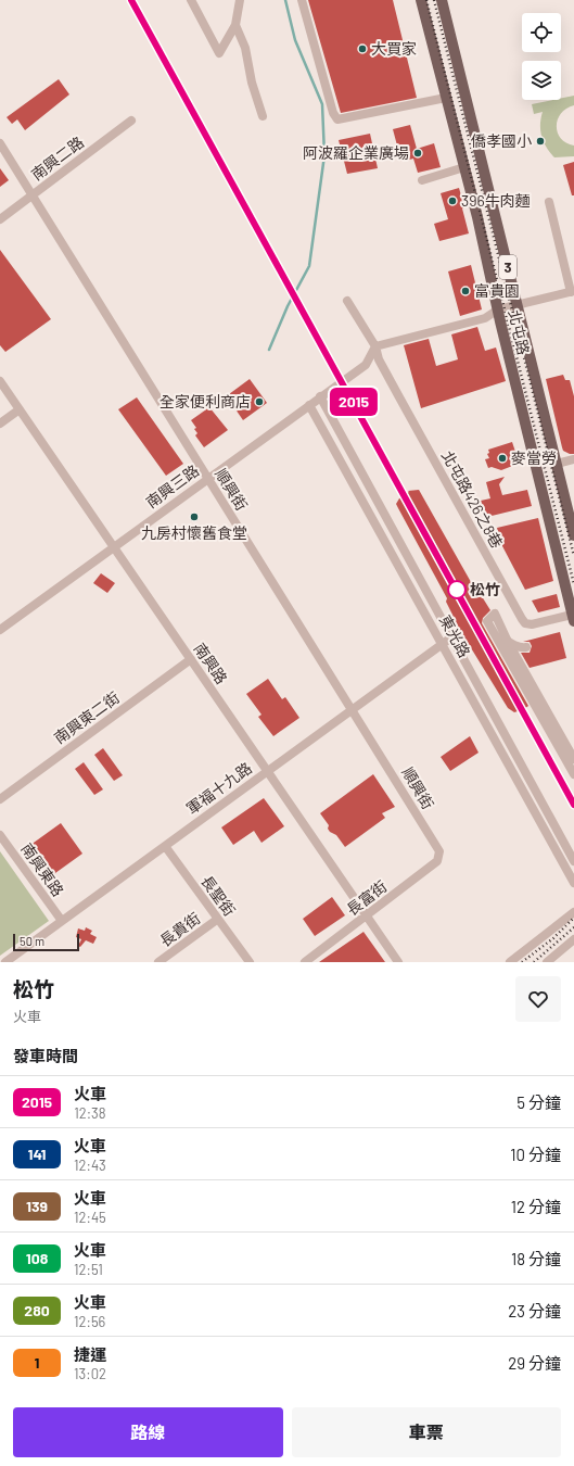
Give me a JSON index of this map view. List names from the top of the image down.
{
  "streets": {
    "main road": ["3", "北屯路"],
    "street": [
      "南興二路",
      "南興三路",
      "順興街",
      "北屯路426之8巷",
      "東光路",
      "南興路",
      "南興東二街",
      "軍福十九路",
      "南興東路",
      "長聖街",
      "長富街",
      "長貴街"
    ]
  },
  "crossings": [
    ["南興二路", "順興街"],
    ["北屯路", "北屯路426之8巷"],
    ["南興三路", "順興街"],
    ["南興三路", "北屯路426之8巷"],
    ["南興三路", "東光路"],
    ["南興三路", "南興路"],
    ["順興街", "軍福十九路"],
    ["順興街", "長富街"],
    ["東光路", "軍福十九路"],
    ["南興路", "南興東二街"],
    ["南興路", "軍福十九路"],
    ["南興路", "長富街"],
    ["軍福十九路", "南興東路"],
    ["軍福十九路", "長聖街"],
    ["長聖街", "長貴街"]
  ],
  "places": [
    "大買家",
    "僑孝國小",
    "阿波羅企業廣場",
    "396牛肉麵",
    "富貴園",
    "全家便利商店",
    "麥當勞",
    "九房村懷舊食堂",
    "松竹"
  ],
  "scale_bar": "50 m",
  "page": {
    "on_map": "2015",
    "scale": "50 m",
    "heading": [
      ["松竹", "火車"],
      "發車時間"
    ],
    "list": [
      {
        "mark": "2015",
        "name": "火車",
        "note": "12:38",
        "value": "5 分鐘"
      },
      {
        "mark": "141",
        "name": "火車",
        "note": "12:43",
        "value": "10 分鐘"
      },
      {
        "mark": "139",
        "name": "火車",
        "note": "12:45",
        "value": "12 分鐘"
      },
      {
        "mark": "108",
        "name": "火車",
        "note": "12:51",
        "value": "18 分鐘"
      },
      {
        "mark": "280",
        "name": "火車",
        "note": "12:56",
        "value": "23 分鐘"
      },
      {
        "mark": "1",
        "name": "捷運",
        "note": "13:02",
        "value": "29 分鐘"
      }
    ],
    "buttons": ["路線", "車票"]
  }
}
